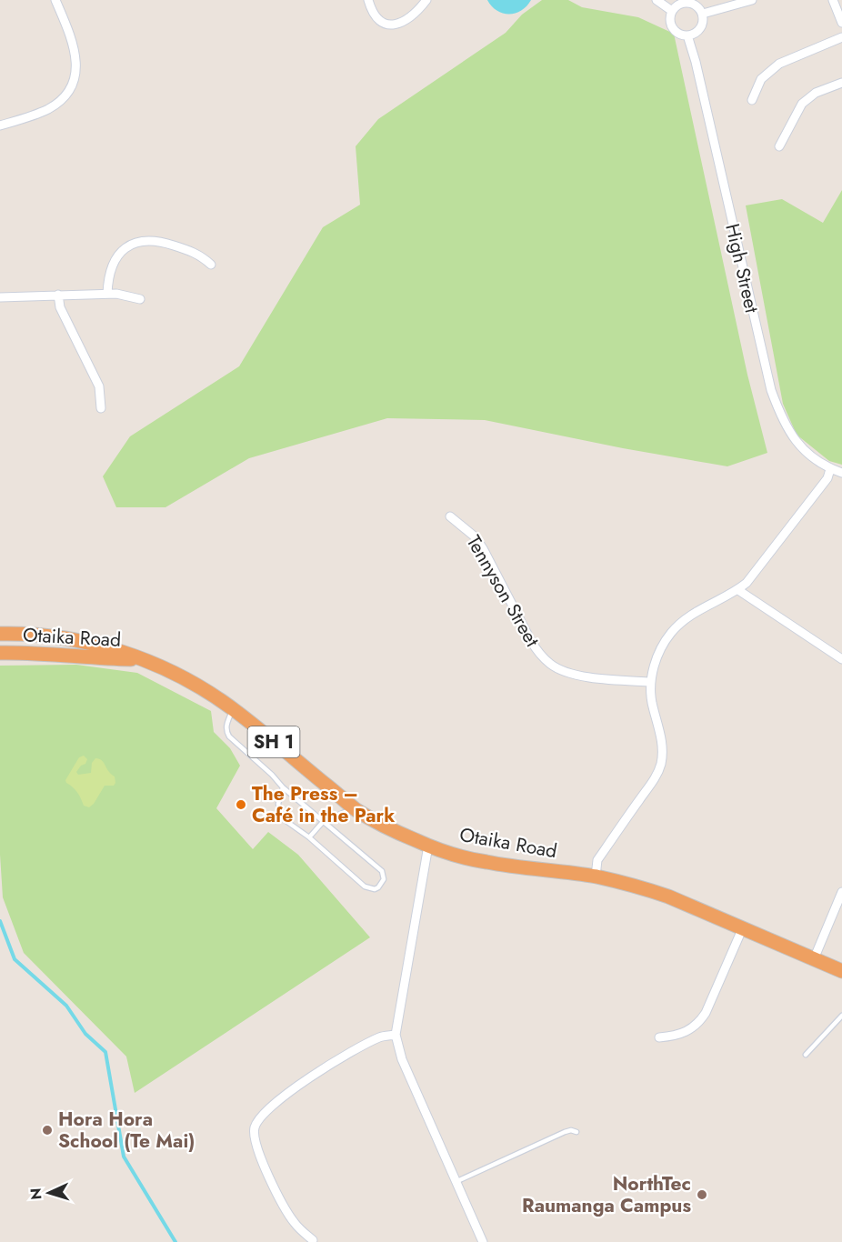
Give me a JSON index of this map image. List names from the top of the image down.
{
  "streets": {
    "highway": ["Otaika Road", "SH 1"],
    "street": ["High Street", "Tennyson Street"]
  },
  "places": ["The Press – Café in the Park", "Hora Hora School (Te Mai)", "NorthTec Raumanga Campus"],
  "north": "left"
}
